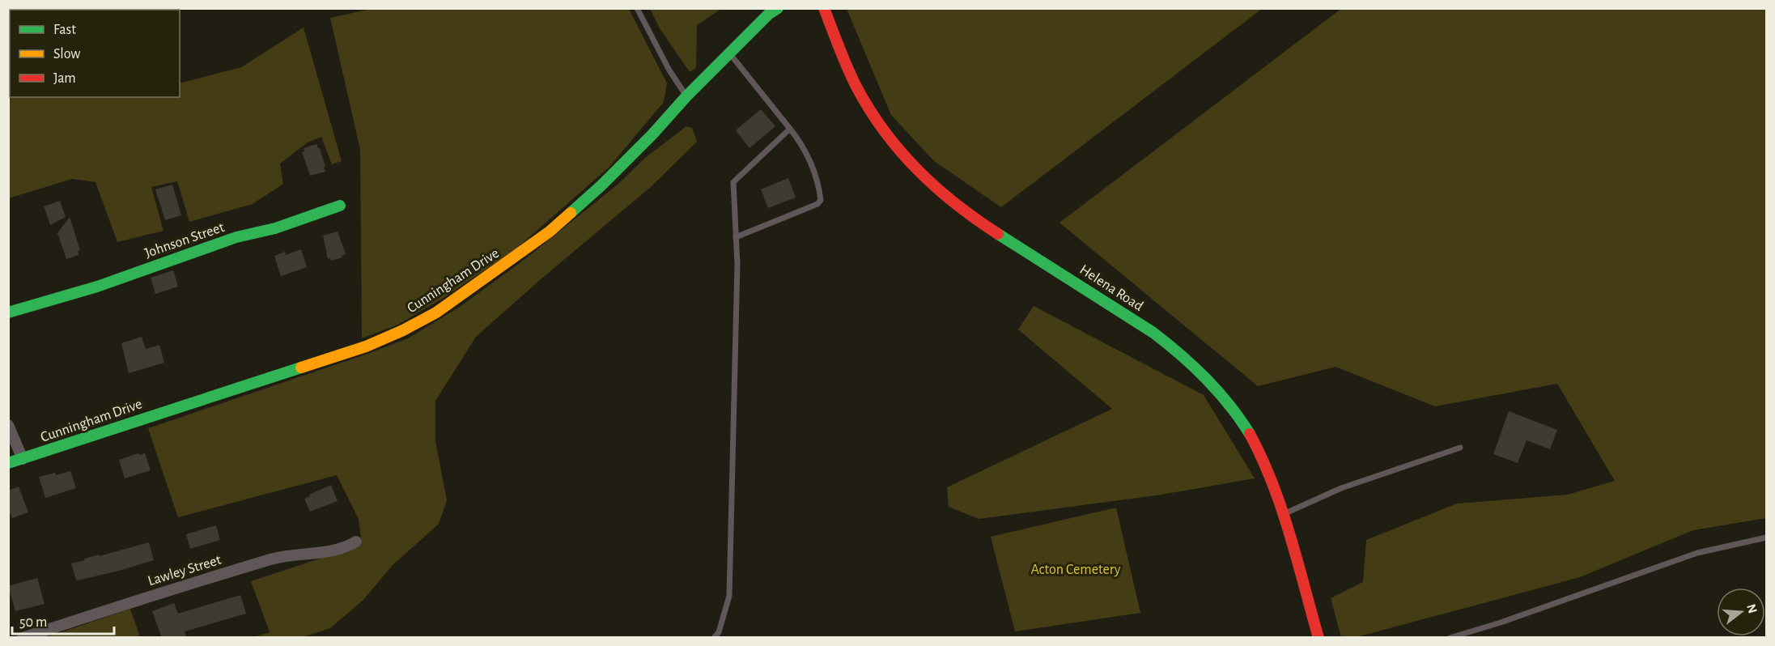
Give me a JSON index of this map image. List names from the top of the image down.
{
  "streets": {
    "street": [
      "Johnson Street",
      "Cunningham Drive",
      "Helena Road",
      "Lawley Street"
    ]
  },
  "parks": ["Acton Cemetery"],
  "legend": ["Fast", "Slow", "Jam"],
  "scale_bar": "50 m",
  "north": "right"
}
